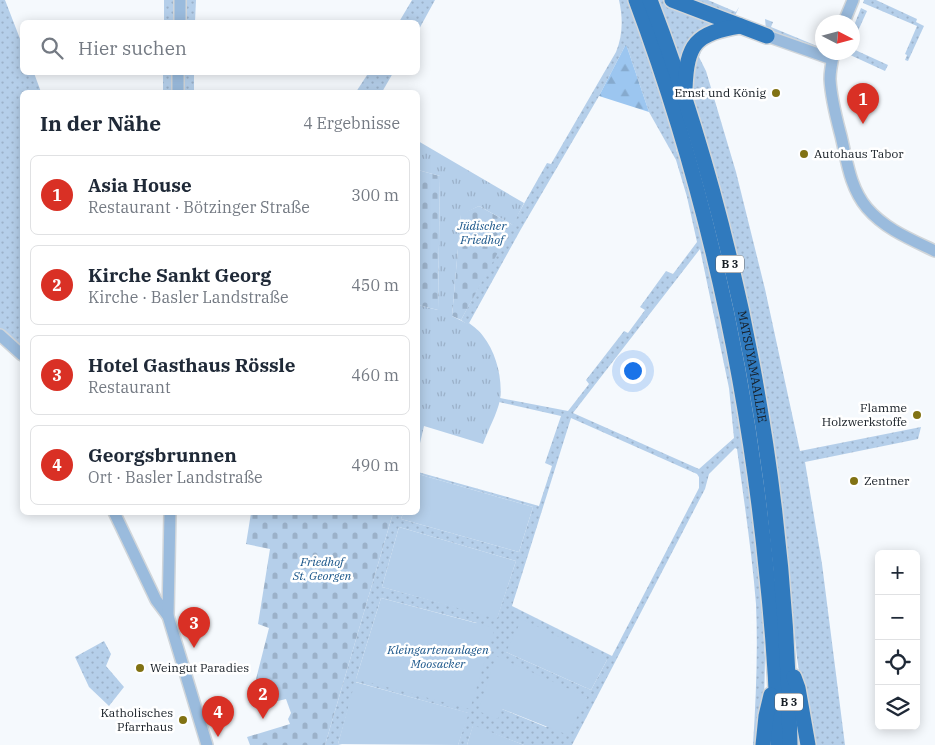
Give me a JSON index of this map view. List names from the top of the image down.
{
  "streets": {
    "highway": ["B 3", "MATSUYAMAALLEE"]
  },
  "parks": ["Jüdischer Friedhof", "Friedhof St. Georgen", "Kleingartenanlagen Moosacker"],
  "places": [
    "Ernst und König",
    "Autohaus Tabor",
    "Flamme Holzwerkstoffe",
    "Zentner",
    "Weingut Paradies",
    "Katholisches Pfarrhaus"
  ],
  "north": "right",
  "page": {
    "search": "Hier suchen",
    "pins": [
      "1",
      "3",
      "2",
      "4"
    ],
    "heading": ["In der Nähe", "4 Ergebnisse"],
    "list": [
      {
        "mark": "1",
        "name": "Asia House",
        "note": "Restaurant · Bötzinger Straße",
        "value": "300 m"
      },
      {
        "mark": "2",
        "name": "Kirche Sankt Georg",
        "note": "Kirche · Basler Landstraße",
        "value": "450 m"
      },
      {
        "mark": "3",
        "name": "Hotel Gasthaus Rössle",
        "note": "Restaurant",
        "value": "460 m"
      },
      {
        "mark": "4",
        "name": "Georgsbrunnen",
        "note": "Ort · Basler Landstraße",
        "value": "490 m"
      }
    ],
    "map_buttons": ["+", "−"]
  }
}
